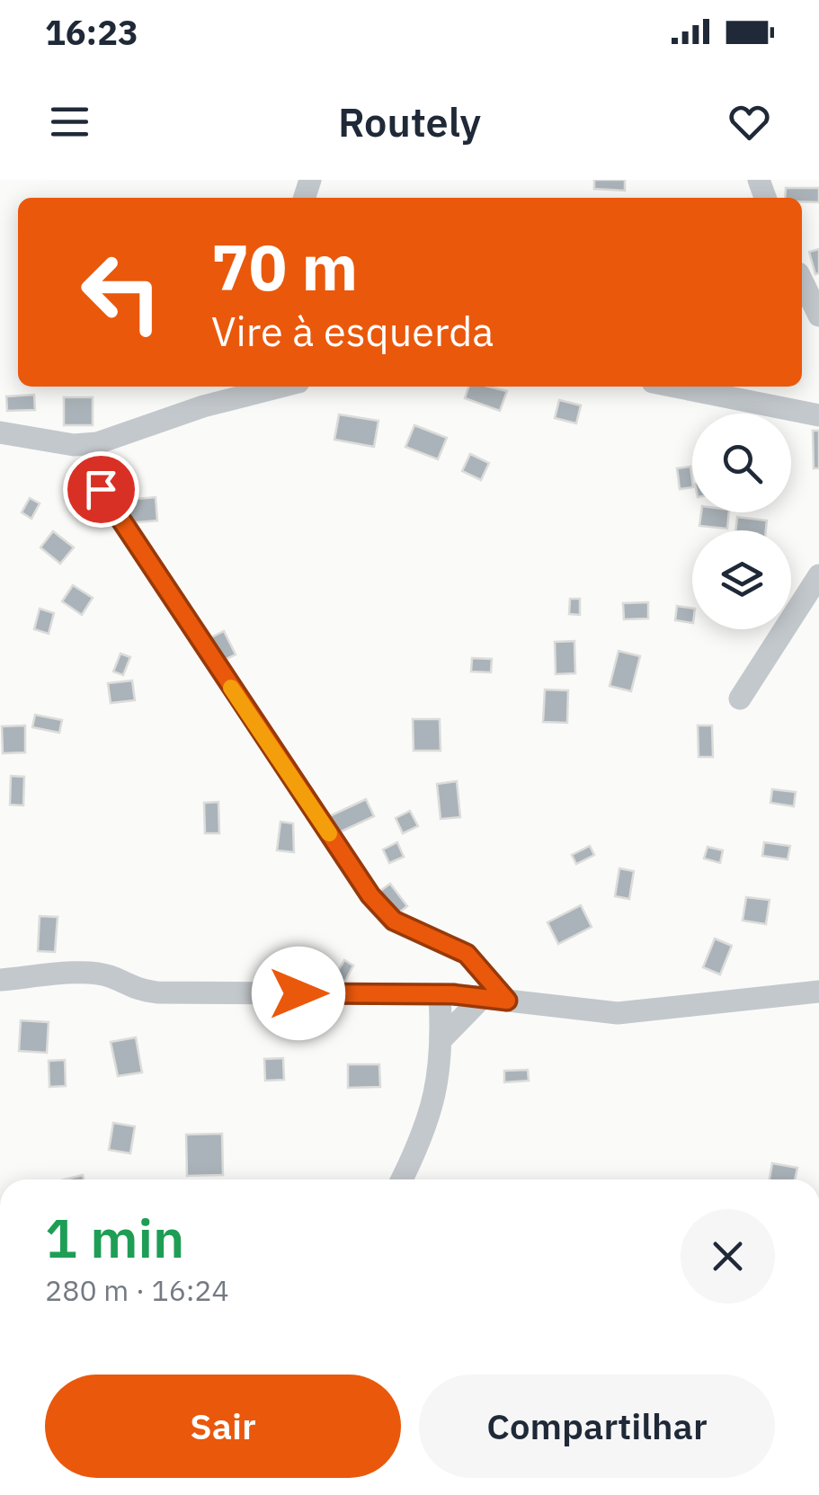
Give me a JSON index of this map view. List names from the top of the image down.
{
  "page": {
    "status": "16:23",
    "header": "Routely",
    "turn": ["70 m", "Vire à esquerda"],
    "heading": ["1 min", "280 m · 16:24"],
    "buttons": ["Sair", "Compartilhar"]
  }
}
